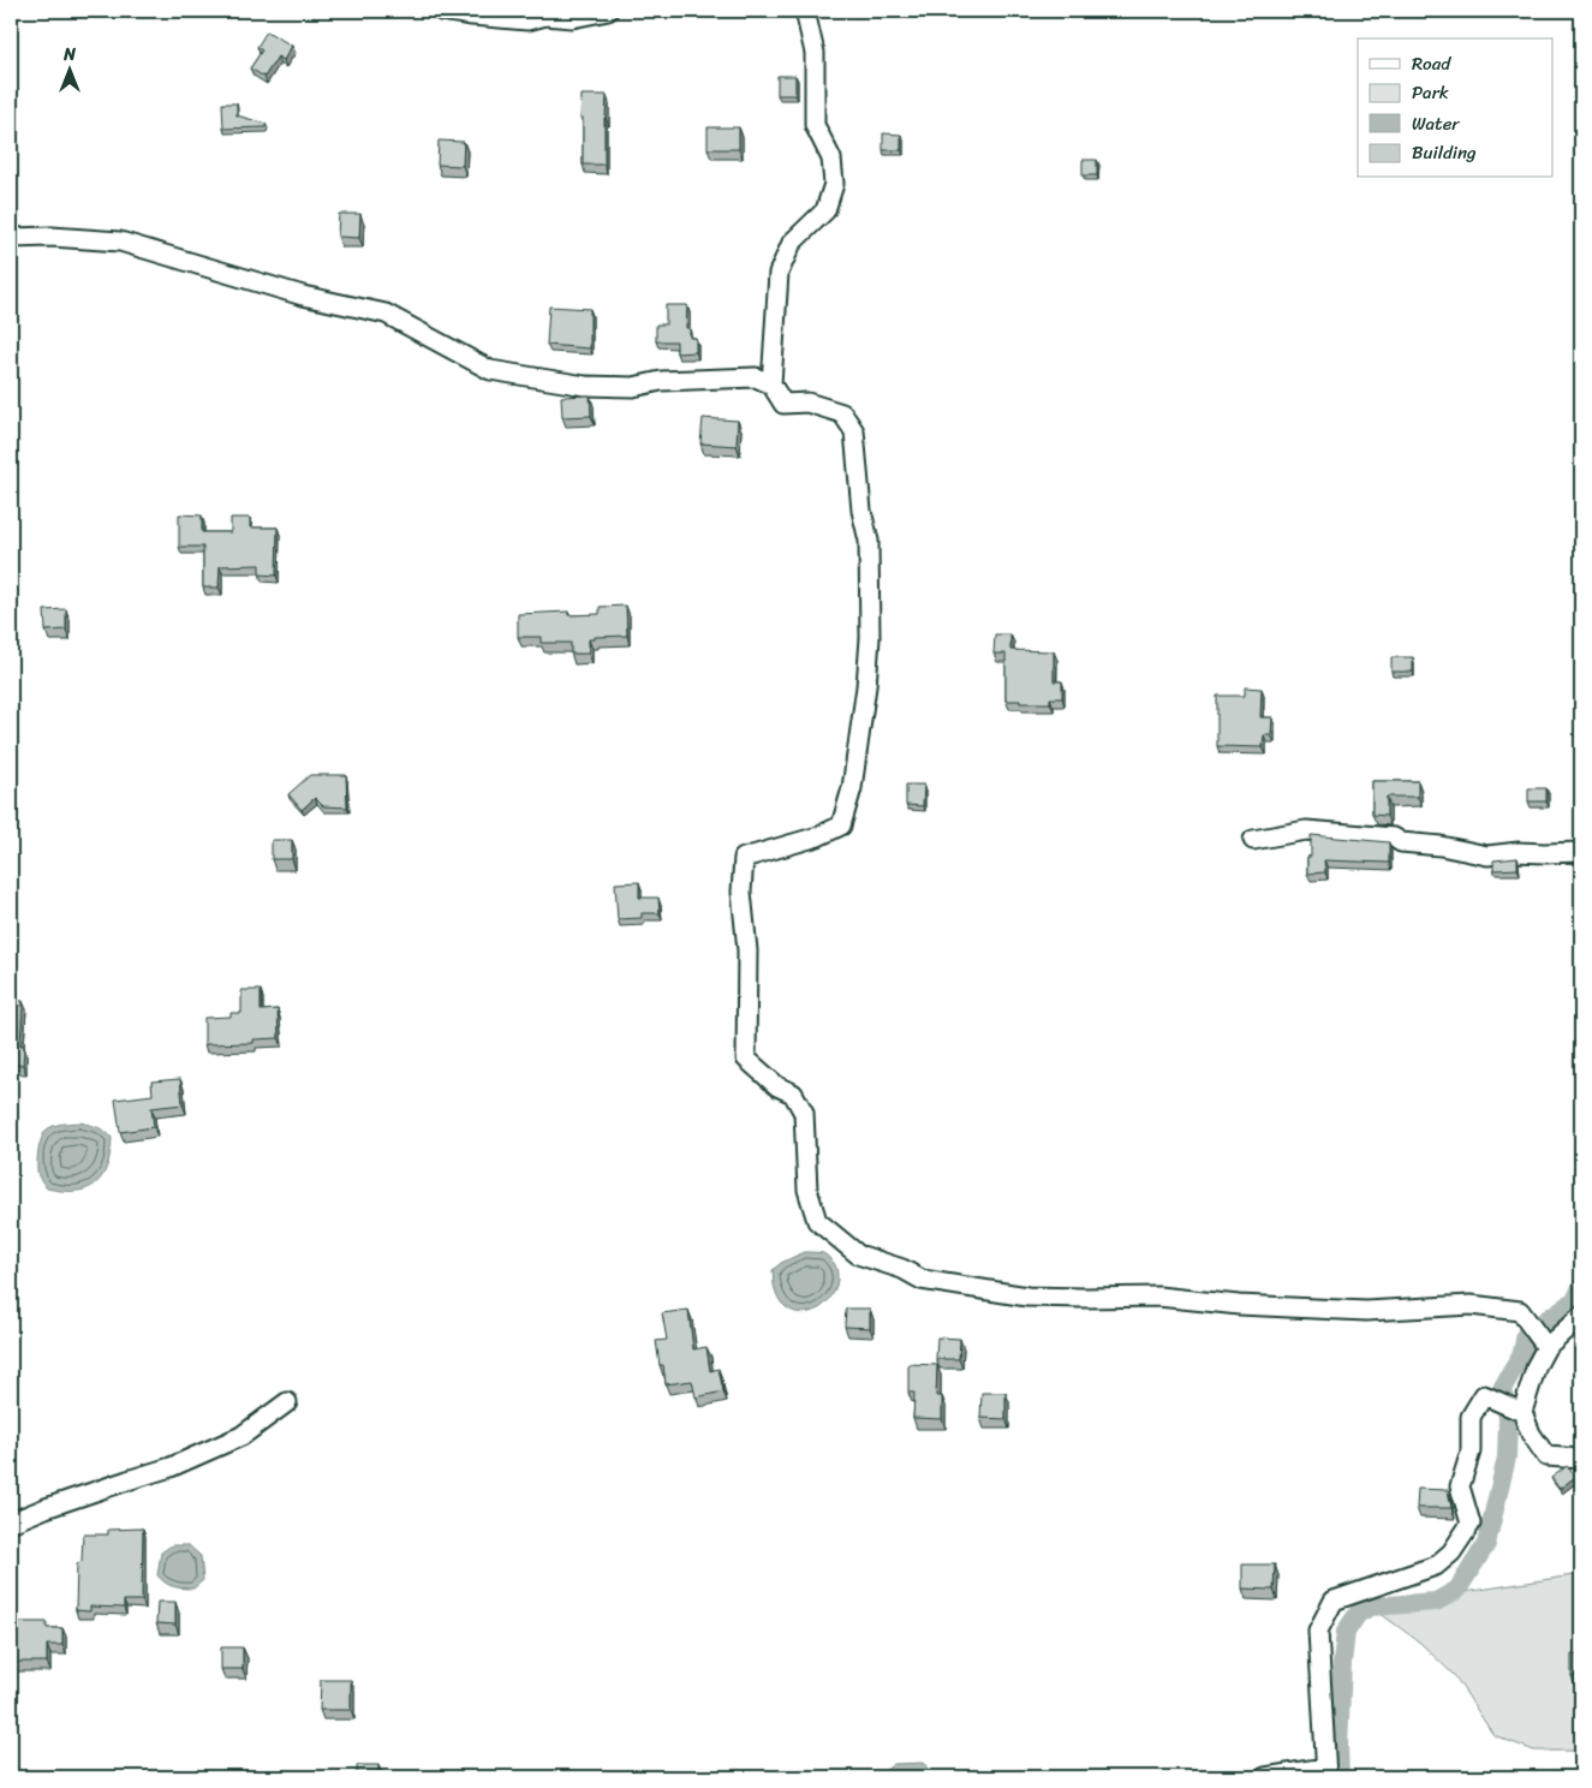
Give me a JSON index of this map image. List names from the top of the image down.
{
  "legend": [
    "Road",
    "Park",
    "Water",
    "Building"
  ],
  "north": "top"
}
